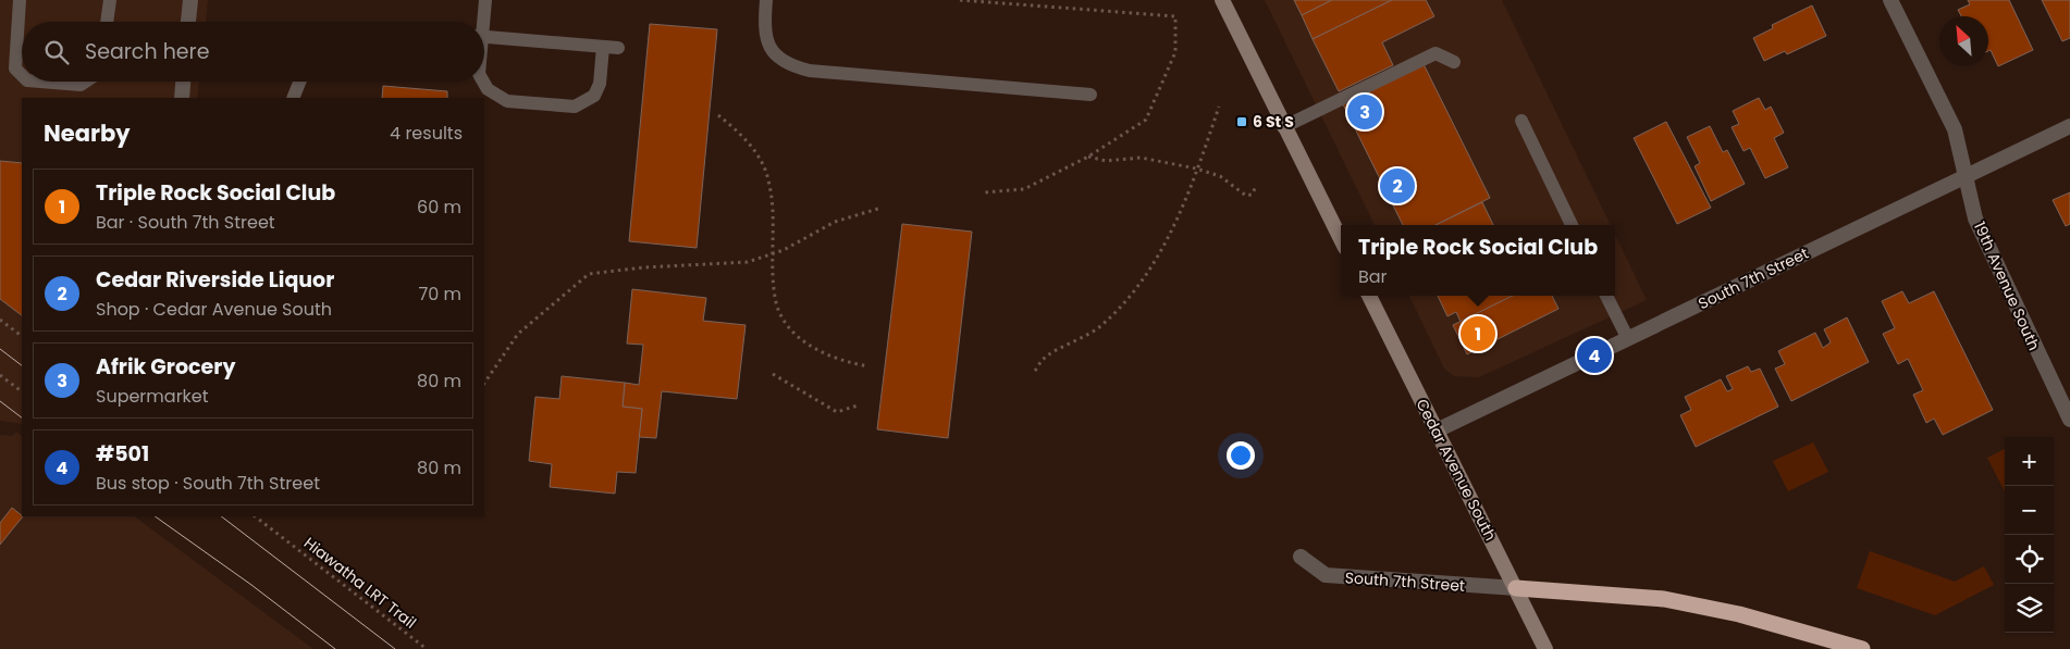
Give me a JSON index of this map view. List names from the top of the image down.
{
  "streets": {
    "main road": ["Cedar Avenue South"],
    "street": ["South 7th Street", "19th Avenue South"],
    "path": ["Hiawatha LRT Trail"]
  },
  "crossings": [
    ["South 7th Street", "19th Avenue South"],
    ["South 7th Street", "Cedar Avenue South"]
  ],
  "places": {
    "transit": ["6 St S"]
  },
  "north": "top left",
  "page": {
    "search": "Search here",
    "pins": [
      "3",
      "2",
      "1",
      "4"
    ],
    "heading": ["Nearby", "4 results"],
    "list": [
      {
        "mark": "1",
        "name": "Triple Rock Social Club",
        "note": "Bar · South 7th Street",
        "value": "60 m"
      },
      {
        "mark": "2",
        "name": "Cedar Riverside Liquor",
        "note": "Shop · Cedar Avenue South",
        "value": "70 m"
      },
      {
        "mark": "3",
        "name": "Afrik Grocery",
        "note": "Supermarket",
        "value": "80 m"
      },
      {
        "mark": "4",
        "name": "#501",
        "note": "Bus stop · South 7th Street",
        "value": "80 m"
      }
    ],
    "popup": ["Triple Rock Social Club", "Bar"],
    "map_buttons": ["+", "−"]
  }
}
